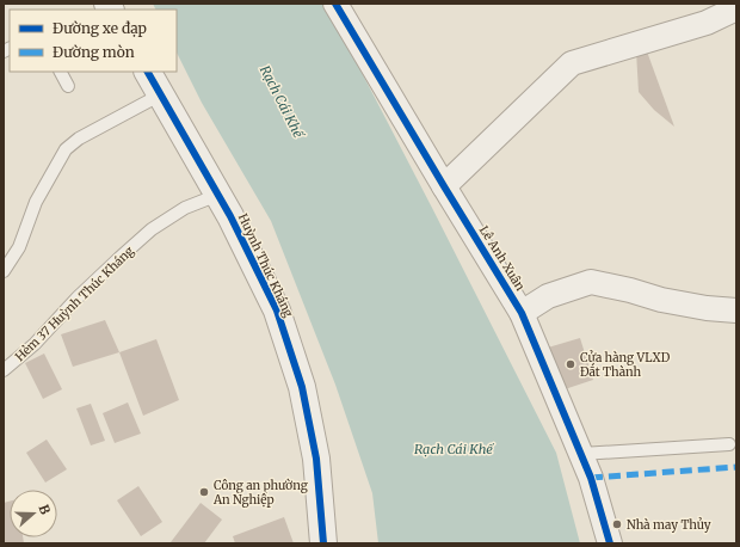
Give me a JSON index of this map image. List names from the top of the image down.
{
  "streets": {
    "street": ["Lê Anh Xuân", "Huỳnh Thúc Kháng"],
    "lane": ["Hẻm 37 Huỳnh Thúc Kháng"]
  },
  "crossings": [
    ["Huỳnh Thúc Kháng", "Hẻm 37 Huỳnh Thúc Kháng"]
  ],
  "water": ["Rạch Cái Khế"],
  "places": ["Cửa hàng VLXD Đắt Thành", "Công an phường An Nghiệp", "Nhà may Thủy"],
  "legend": ["Đường xe đạp", "Đường mòn"],
  "north": "right"
}
